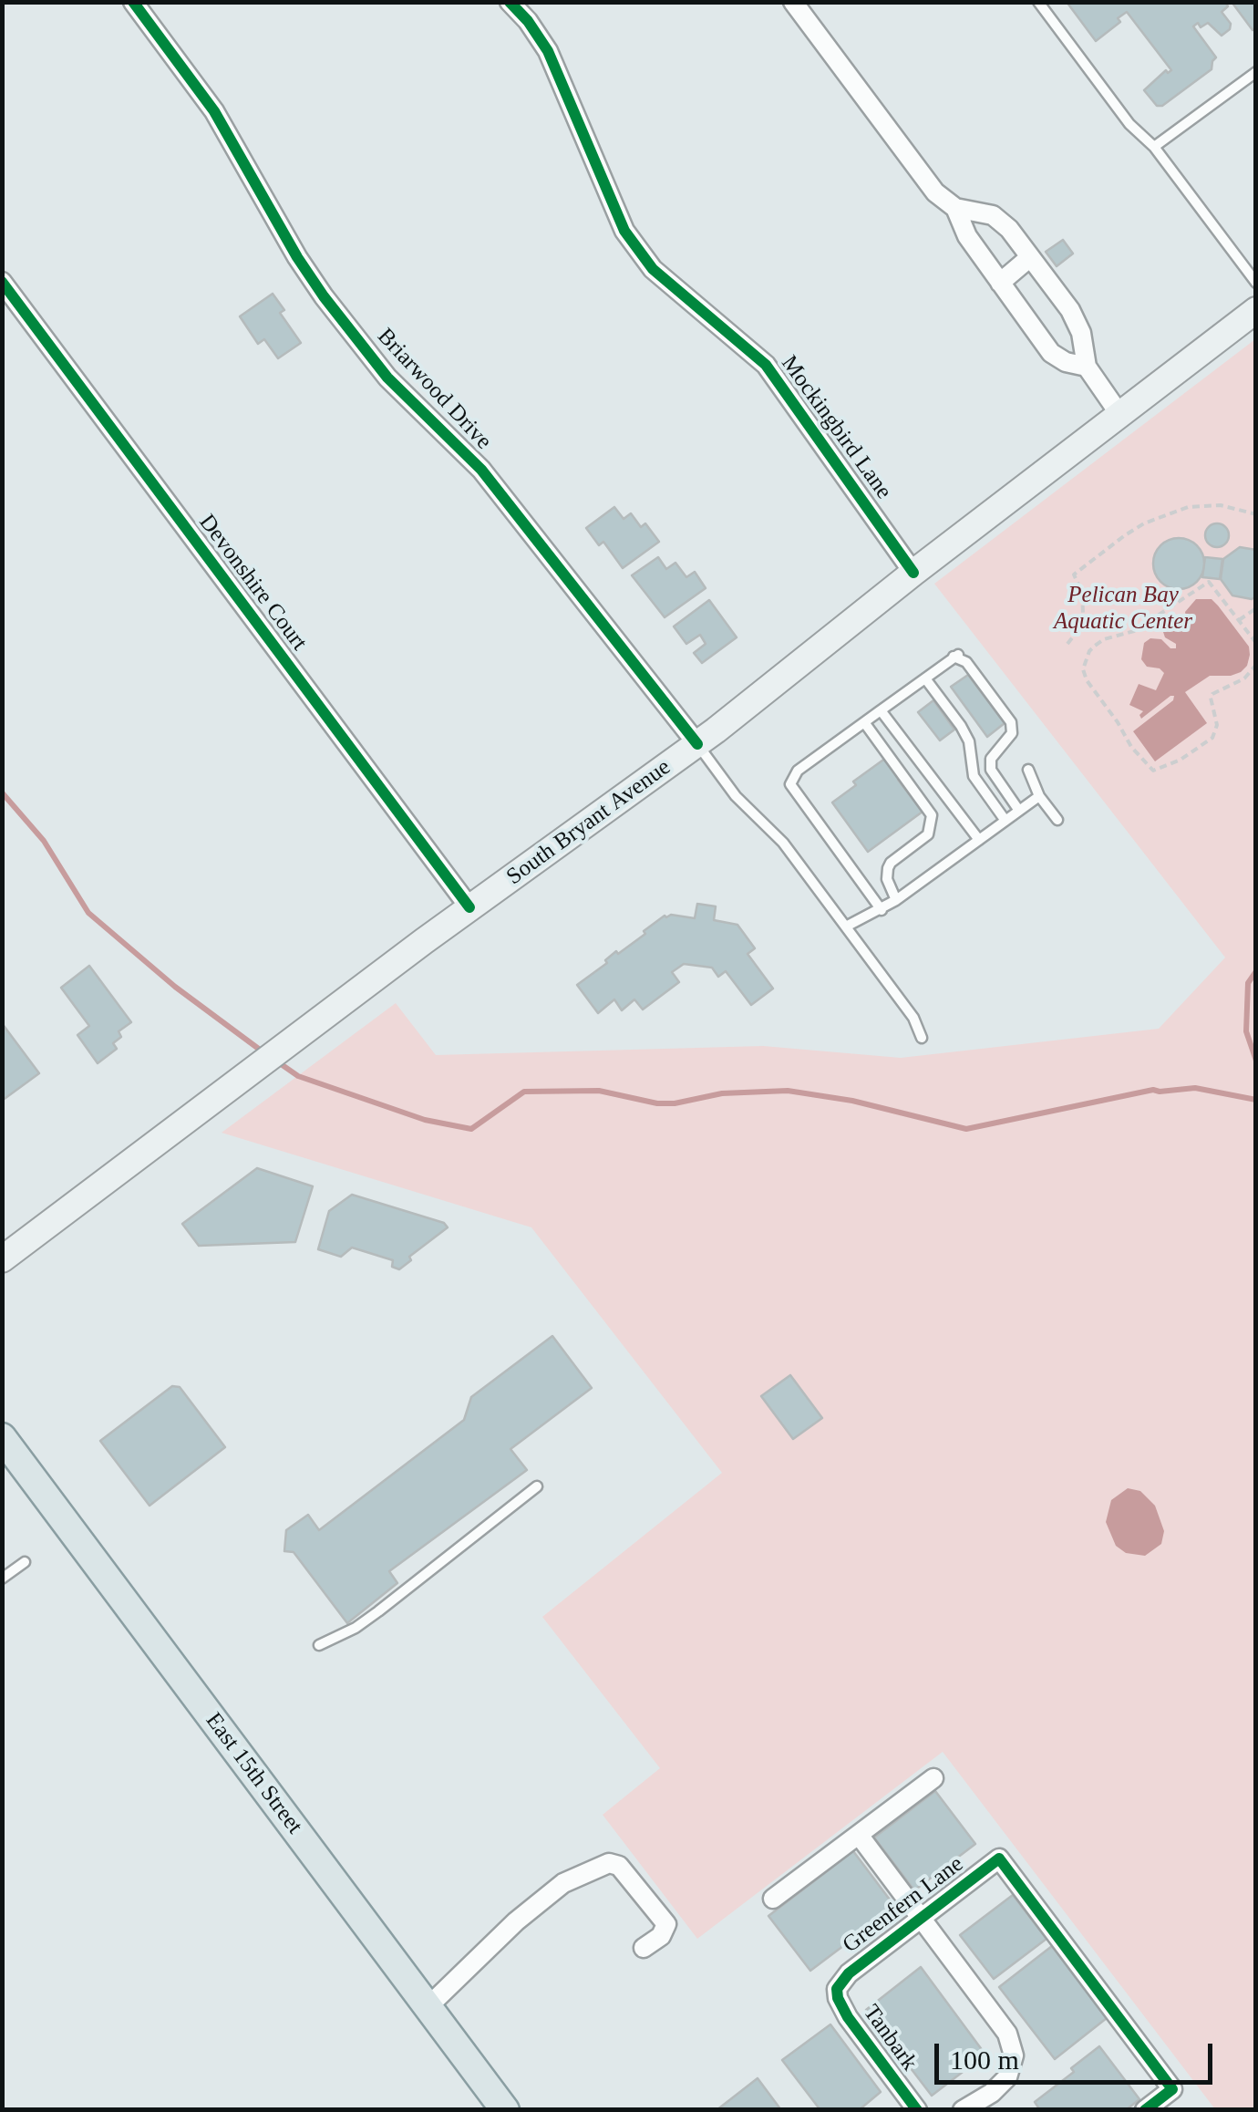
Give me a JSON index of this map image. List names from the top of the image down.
{
  "streets": {
    "main road": ["South Bryant Avenue", "East 15th Street"],
    "street": [
      "Briarwood Drive",
      "Mockingbird Lane",
      "Devonshire Court",
      "Greenfern Lane",
      "Tanbark"
    ]
  },
  "crossings": [
    ["Briarwood Drive", "South Bryant Avenue"],
    ["Mockingbird Lane", "South Bryant Avenue"],
    ["Devonshire Court", "South Bryant Avenue"],
    ["Greenfern Lane", "Tanbark"]
  ],
  "parks": ["Pelican Bay Aquatic Center"],
  "scale_bar": "100 m"
}
